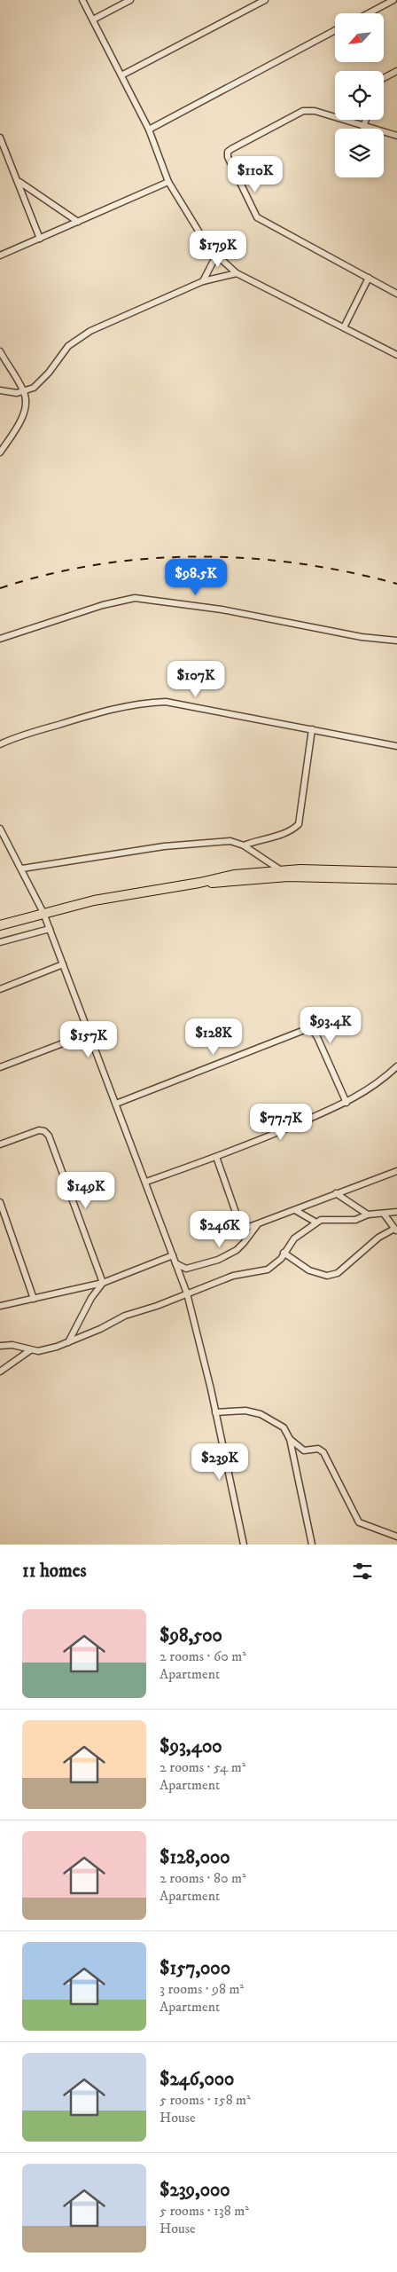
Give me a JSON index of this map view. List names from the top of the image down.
{
  "north": "bottom left",
  "page": {
    "price": [
      "$110K",
      "$179K",
      "$98.5K",
      "$107K",
      "$93.4K",
      "$128K",
      "$157K",
      "$77.7K",
      "$149K",
      "$246K",
      "$239K"
    ],
    "heading": "11 homes",
    "list": [
      {
        "name": "$98,500",
        "note": "2 rooms · 60 m² · Apartment"
      },
      {
        "name": "$93,400",
        "note": "2 rooms · 54 m² · Apartment"
      },
      {
        "name": "$128,000",
        "note": "2 rooms · 80 m² · Apartment"
      },
      {
        "name": "$157,000",
        "note": "3 rooms · 98 m² · Apartment"
      },
      {
        "name": "$246,000",
        "note": "5 rooms · 158 m² · House"
      },
      {
        "name": "$239,000",
        "note": "5 rooms · 138 m² · House"
      }
    ]
  }
}
